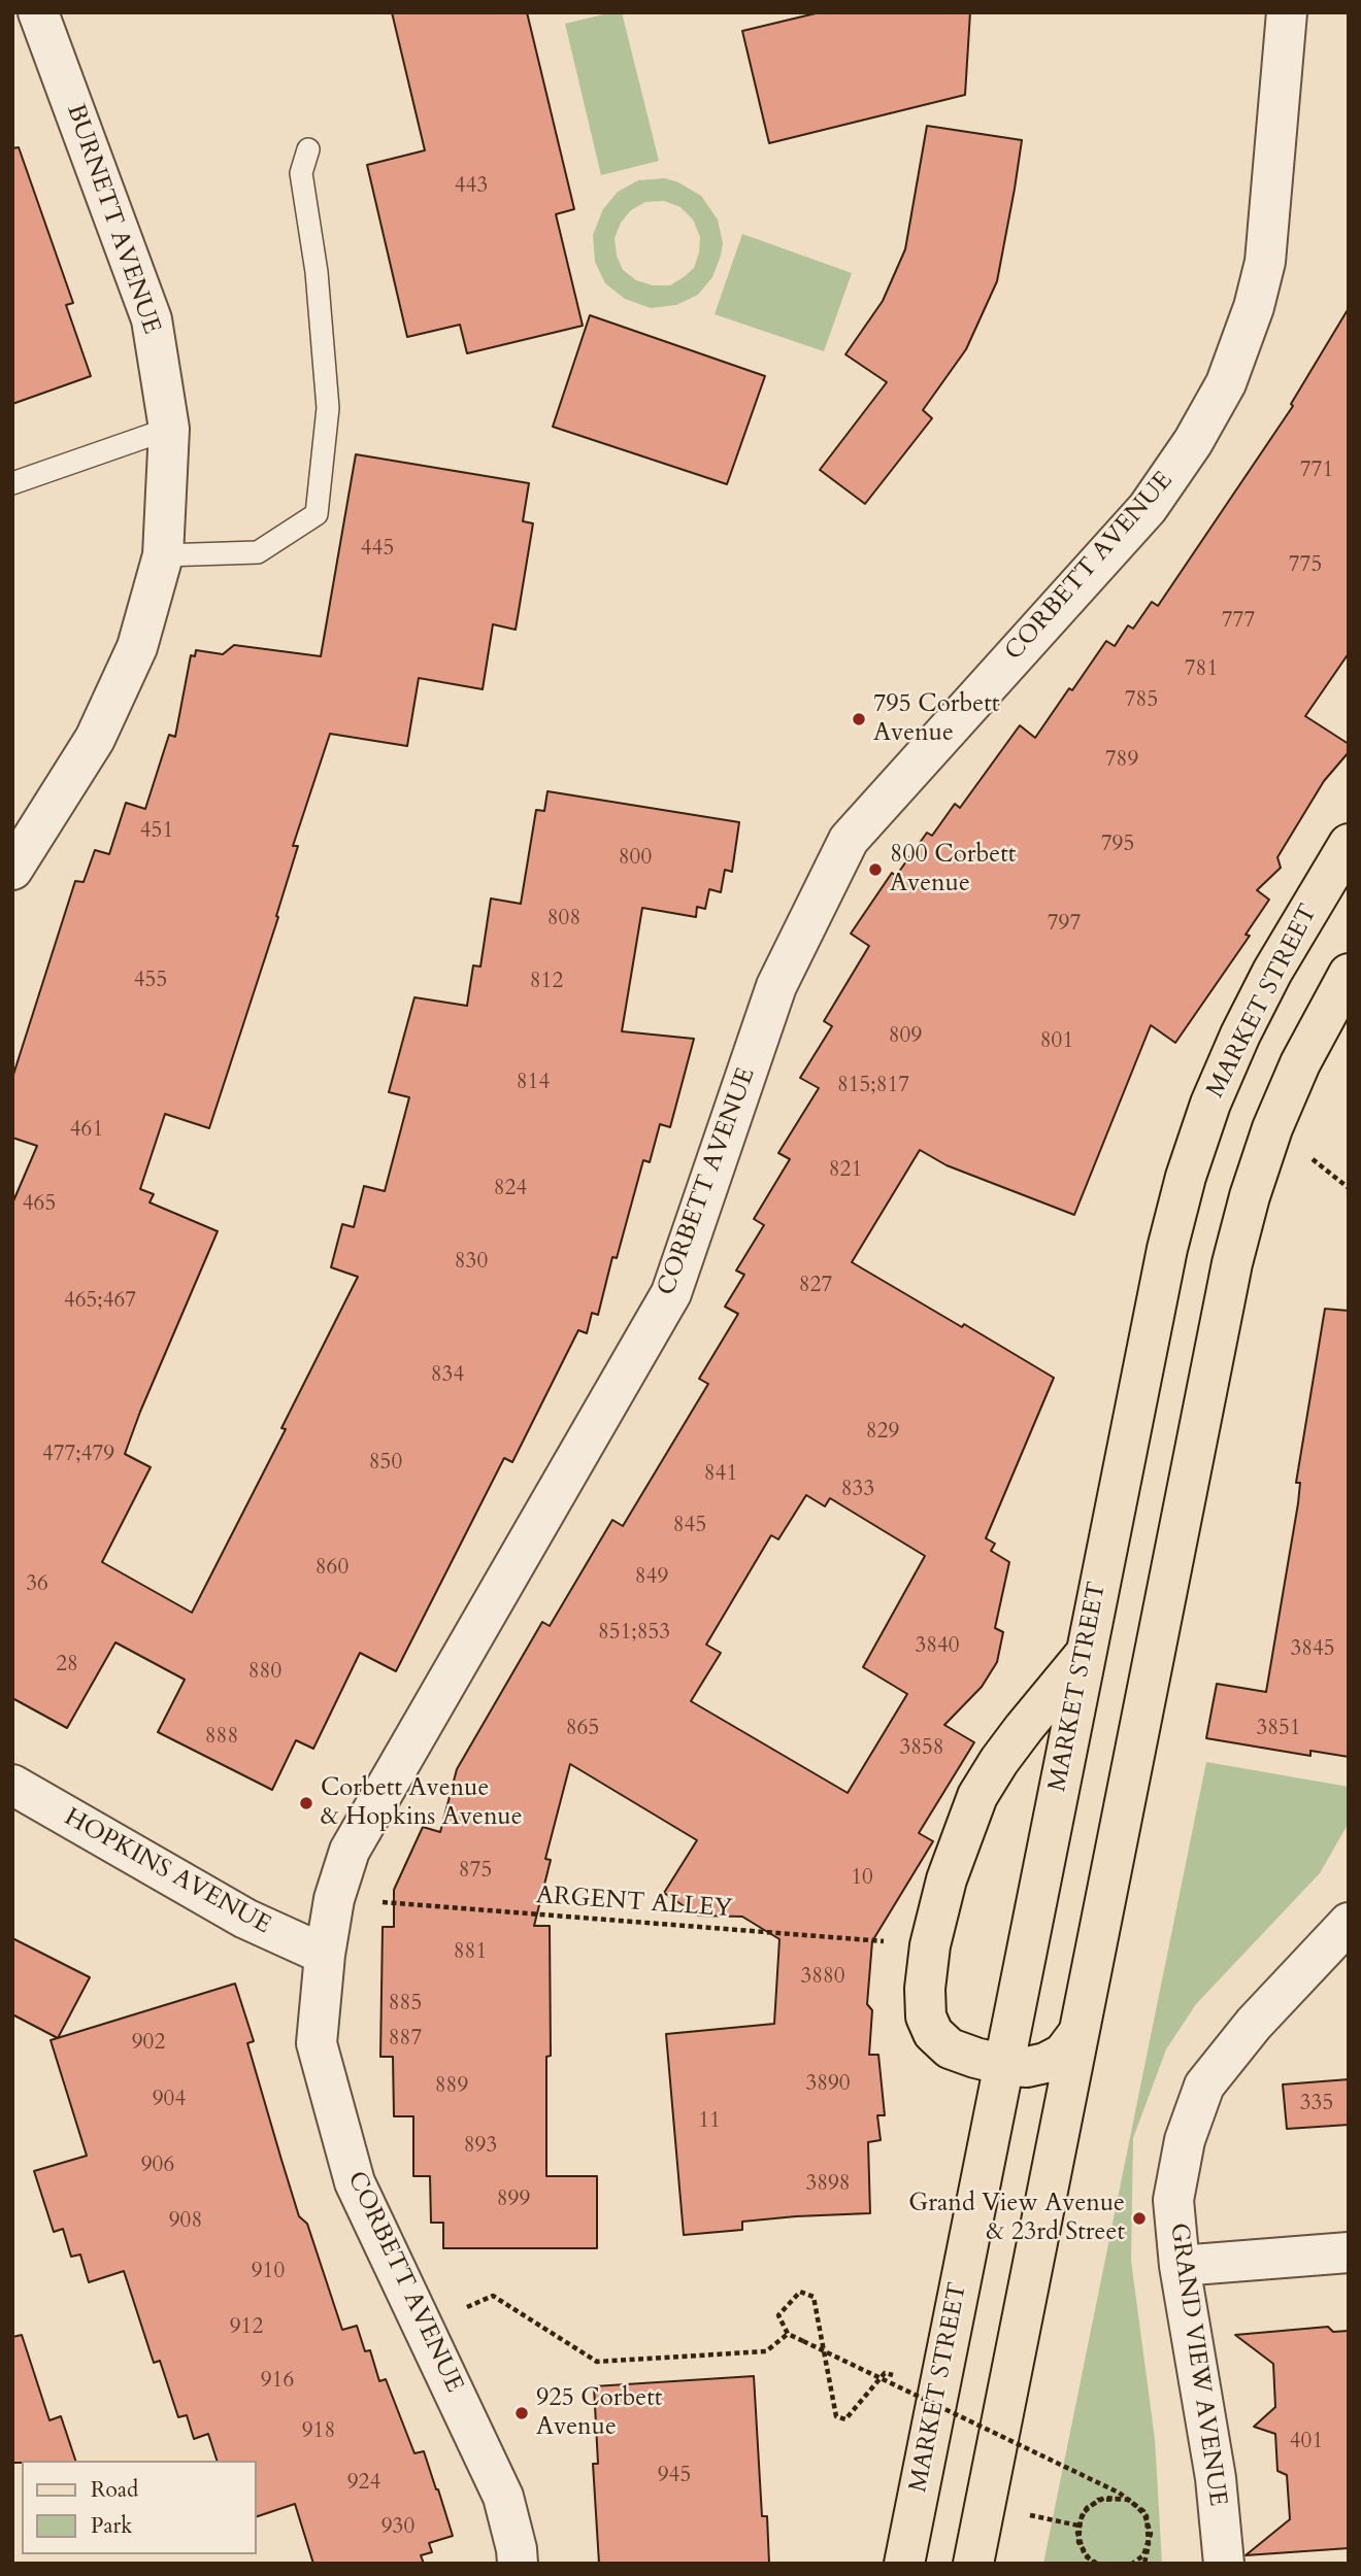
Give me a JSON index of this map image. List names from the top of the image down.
{
  "streets": {
    "main road": ["MARKET STREET"],
    "street": [
      "BURNETT AVENUE",
      "CORBETT AVENUE",
      "HOPKINS AVENUE",
      "GRAND VIEW AVENUE"
    ],
    "path": ["ARGENT ALLEY"]
  },
  "crossings": [
    ["CORBETT AVENUE", "HOPKINS AVENUE"],
    ["CORBETT AVENUE", "ARGENT ALLEY"]
  ],
  "places": [
    "795 Corbett Avenue",
    "800 Corbett Avenue",
    "Corbett Avenue & Hopkins Avenue",
    "Grand View Avenue & 23rd Street",
    "925 Corbett Avenue"
  ],
  "house_numbers": [
    "443",
    "771",
    "445",
    "775",
    "777",
    "781",
    "785",
    "789",
    "451",
    "795",
    "800",
    "808",
    "797",
    "455",
    "812",
    "809",
    "801",
    "814",
    "815;817",
    "461",
    "821",
    "824",
    "465",
    "830",
    "827",
    "465;467",
    "834",
    "829",
    "477;479",
    "850",
    "841",
    "833",
    "845",
    "860",
    "849",
    "36",
    "851;853",
    "3840",
    "3845",
    "28",
    "880",
    "865",
    "3851",
    "888",
    "3858",
    "875",
    "10",
    "881",
    "3880",
    "885",
    "887",
    "902",
    "3890",
    "889",
    "904",
    "335",
    "11",
    "893",
    "906",
    "3898",
    "899",
    "908",
    "910",
    "912",
    "916",
    "918",
    "401",
    "945",
    "924",
    "930"
  ],
  "legend": ["Road", "Park"]
}
